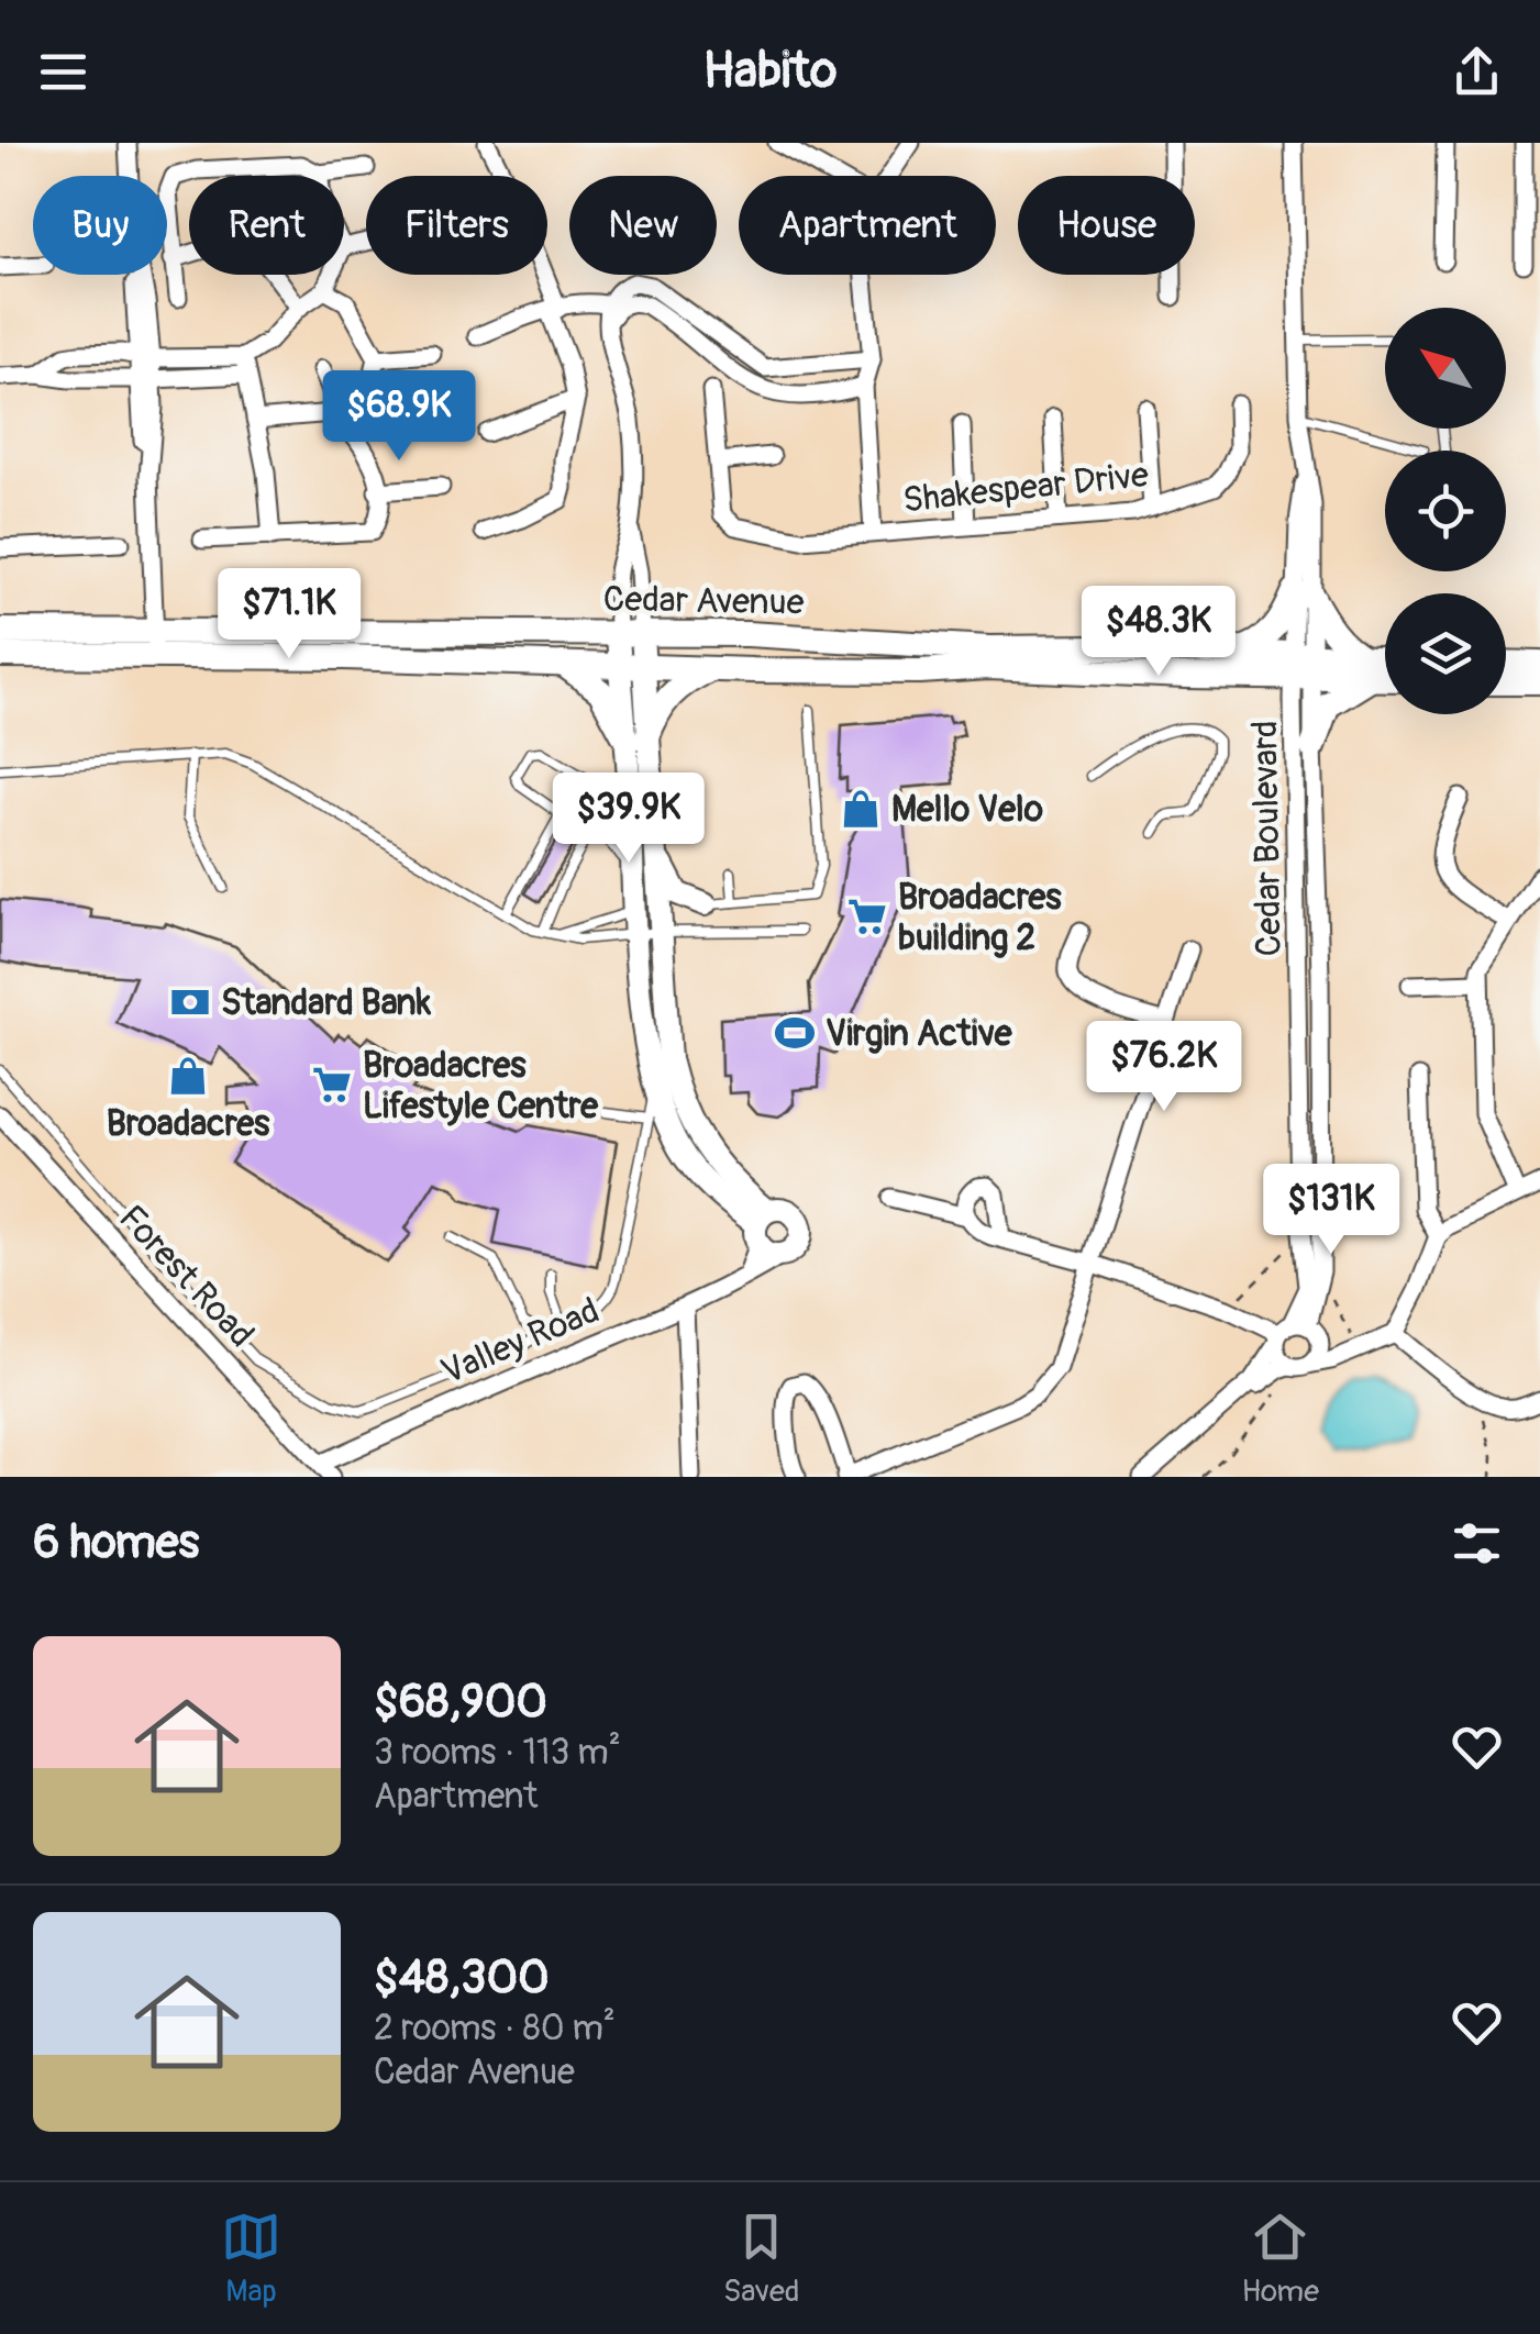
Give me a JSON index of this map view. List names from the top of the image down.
{
  "streets": {
    "main road": ["Cedar Avenue"],
    "street": [
      "Shakespear Drive",
      "Cedar Boulevard",
      "Forest Road",
      "Valley Road"
    ]
  },
  "crossings": [
    ["Cedar Avenue", "Cedar Boulevard"],
    ["Forest Road", "Valley Road"]
  ],
  "places": {
    "shop": ["Mello Velo", "Broadacres"],
    "supermarket": ["Broadacres building 2", "Broadacres Lifestyle Centre"],
    "bank": ["Standard Bank"],
    "sports": ["Virgin Active"]
  },
  "north": "top left",
  "page": {
    "header": "Habito",
    "chip": [
      "Buy",
      "Rent",
      "Filters",
      "New",
      "Apartment",
      "House"
    ],
    "price": [
      "$68.9K",
      "$71.1K",
      "$48.3K",
      "$39.9K",
      "$76.2K",
      "$131K"
    ],
    "heading": "6 homes",
    "list": [
      {
        "name": "$68,900",
        "note": "3 rooms · 113 m² · Apartment"
      },
      {
        "name": "$48,300",
        "note": "2 rooms · 80 m² · Cedar Avenue"
      }
    ],
    "tabs": ["Map", "Saved", "Home"]
  }
}
